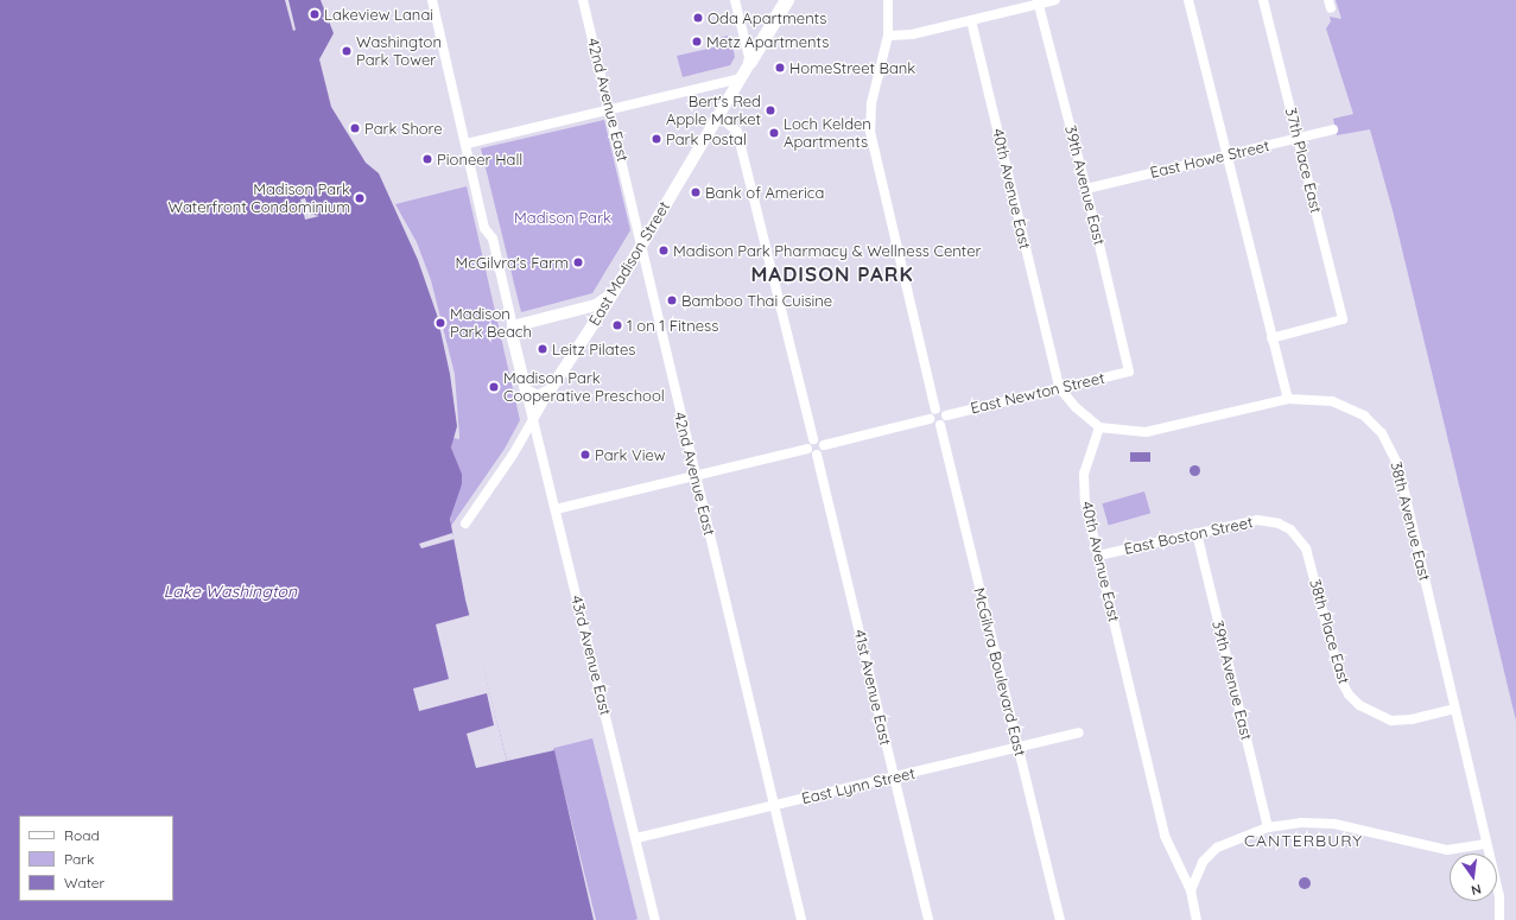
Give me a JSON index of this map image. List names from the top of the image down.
{
  "streets": {
    "main road": ["East Madison Street"],
    "street": [
      "42nd Avenue East",
      "East Howe Street",
      "37th Place East",
      "39th Avenue East",
      "40th Avenue East",
      "East Newton Street",
      "38th Avenue East",
      "East Boston Street",
      "38th Place East",
      "43rd Avenue East",
      "McGilvra Boulevard East",
      "41st Avenue East",
      "East Lynn Street"
    ]
  },
  "crossings": [
    ["42nd Avenue East", "East Madison Street"],
    ["42nd Avenue East", "East Lynn Street"],
    ["East Howe Street", "37th Place East"],
    ["East Howe Street", "39th Avenue East"],
    ["39th Avenue East", "East Newton Street"],
    ["39th Avenue East", "East Boston Street"],
    ["40th Avenue East", "East Newton Street"],
    ["40th Avenue East", "38th Avenue East"],
    ["40th Avenue East", "East Boston Street"],
    ["East Madison Street", "43rd Avenue East"],
    ["East Newton Street", "McGilvra Boulevard East"],
    ["38th Avenue East", "38th Place East"],
    ["East Boston Street", "38th Place East"],
    ["43rd Avenue East", "East Lynn Street"],
    ["McGilvra Boulevard East", "East Lynn Street"],
    ["41st Avenue East", "East Lynn Street"]
  ],
  "districts": ["MADISON PARK", "CANTERBURY"],
  "water": ["Lake Washington"],
  "parks": ["Madison Park"],
  "places": [
    "Lakeview Lanai",
    "Oda Apartments",
    "Metz Apartments",
    "Washington Park Tower",
    "HomeStreet Bank",
    "Bert's Red Apple Market",
    "Park Shore",
    "Loch Kelden Apartments",
    "Park Postal",
    "Pioneer Hall",
    "Bank of America",
    "Madison Park Waterfront Condominium",
    "Madison Park Pharmacy & Wellness Center",
    "McGilvra's Farm",
    "Bamboo Thai Cuisine",
    "Madison Park Beach",
    "1 on 1 Fitness",
    "Leitz Pilates",
    "Madison Park Cooperative Preschool",
    "Park View"
  ],
  "legend": ["Road", "Park", "Water"],
  "north": "bottom"
}
